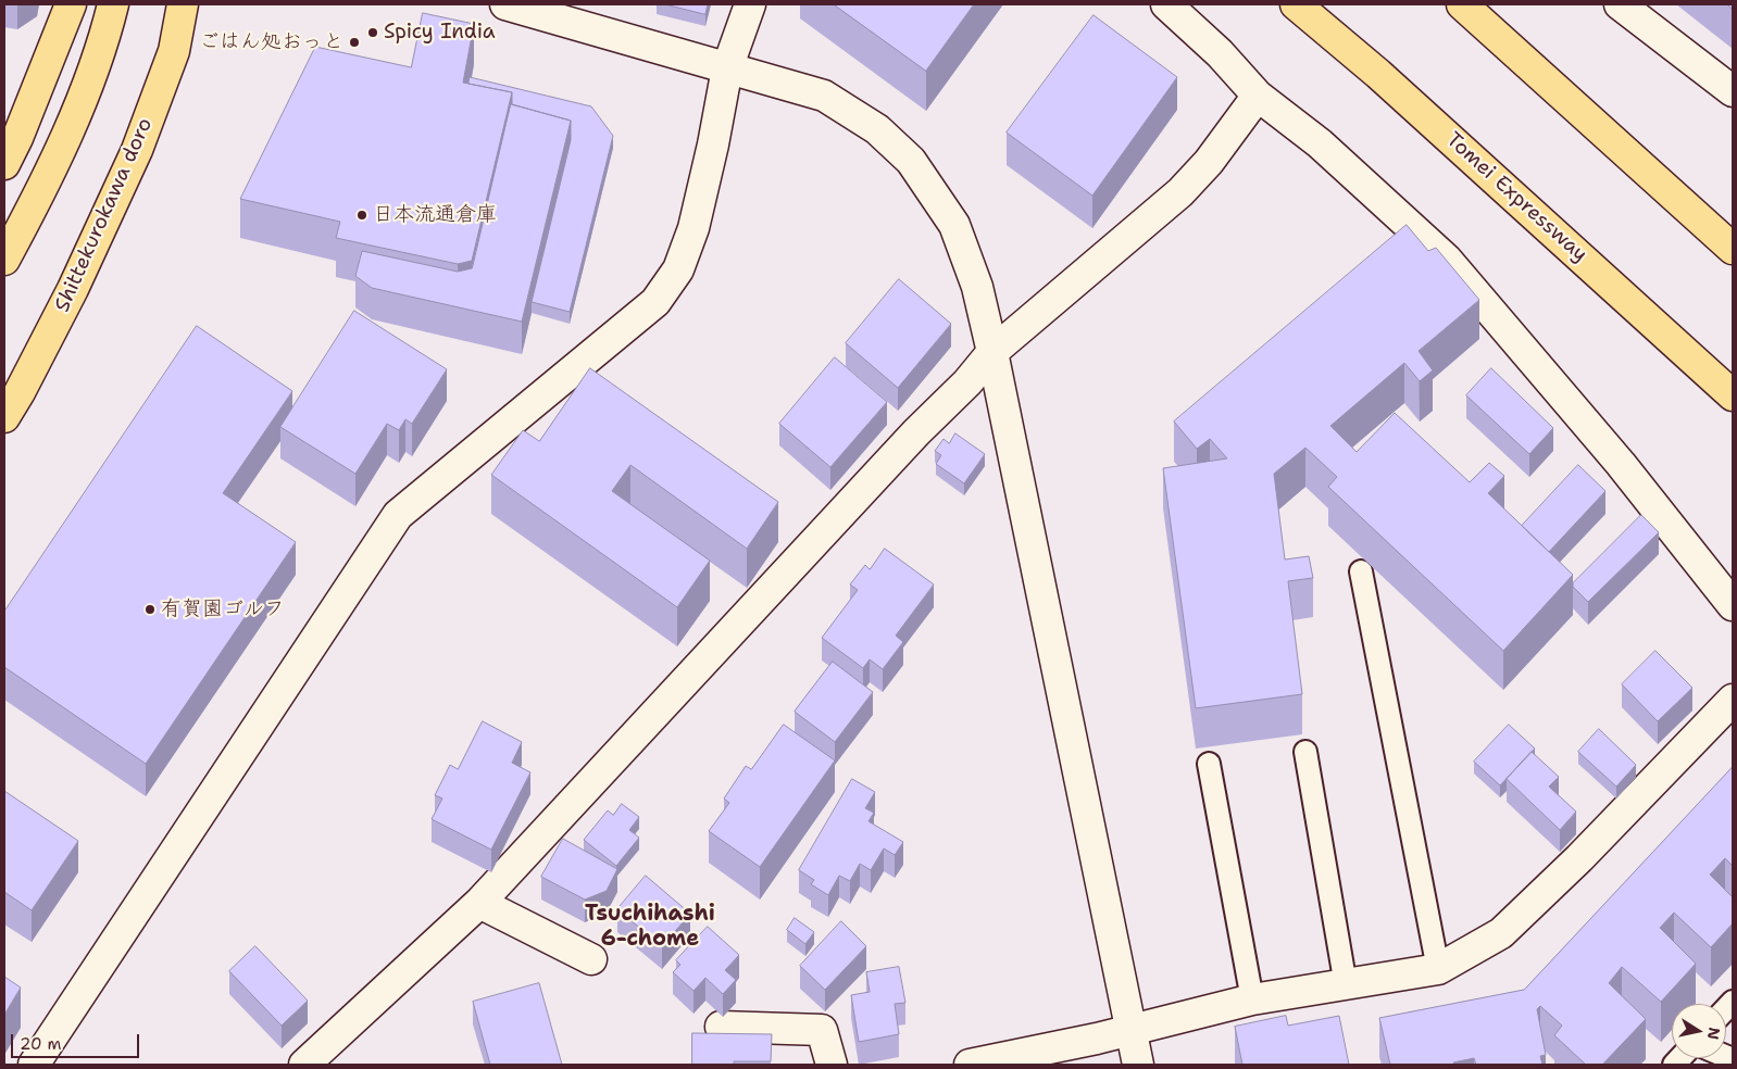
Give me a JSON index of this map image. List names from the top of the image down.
{
  "streets": {
    "main road": ["Tomei Expressway", "Shittekurokawa doro"]
  },
  "districts": ["Tsuchihashi 6-chome"],
  "places": [
    "Spicy India",
    "ごはん処おっと",
    "日本流通倉庫",
    "有賀園ゴルフ"
  ],
  "scale_bar": "20 m",
  "north": "right"
}
